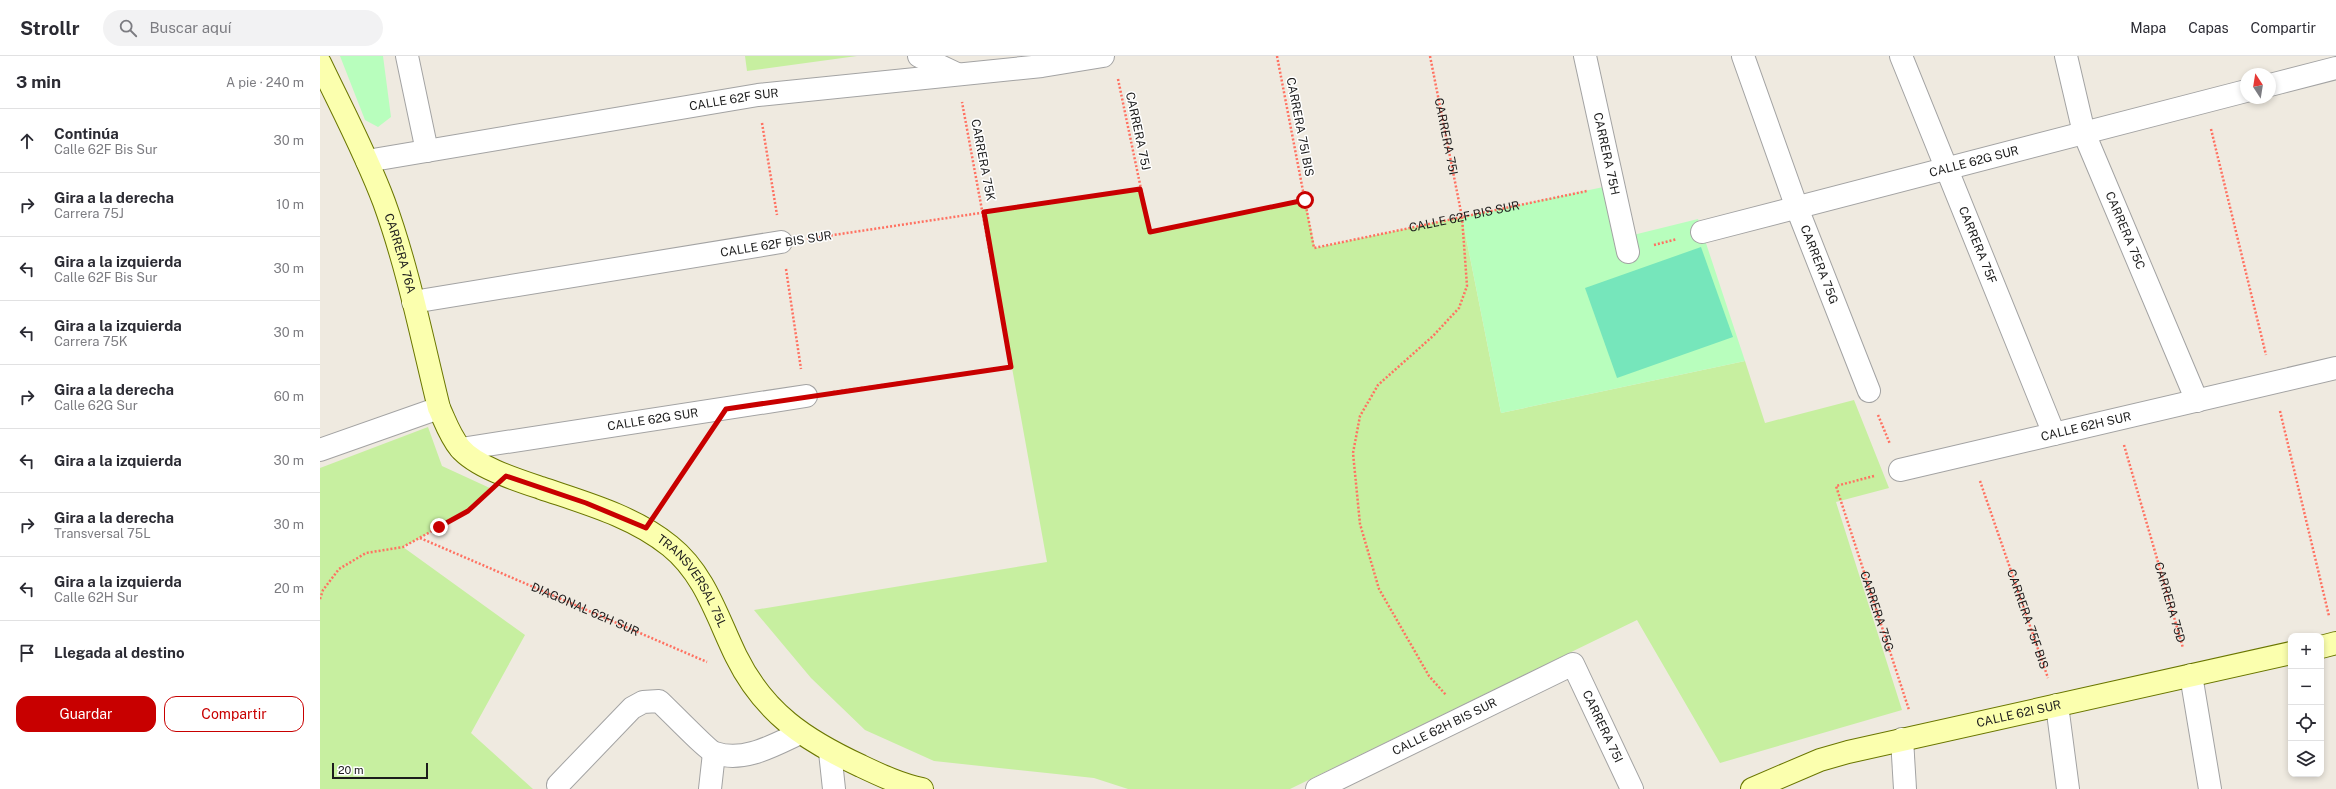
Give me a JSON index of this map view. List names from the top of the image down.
{
  "streets": {
    "street": [
      "CALLE 62F SUR",
      "CARRERA 75I",
      "CARRERA 75H",
      "CALLE 62G SUR",
      "CALLE 62F BIS SUR",
      "CARRERA 75C",
      "CARRERA 75F",
      "CARRERA 76A",
      "CARRERA 75G",
      "CALLE 62H SUR",
      "TRANSVERSAL 75L",
      "CALLE 62I SUR",
      "CALLE 62H BIS SUR"
    ],
    "path": [
      "CARRERA 75I BIS",
      "CARRERA 75J",
      "CARRERA 75K",
      "CARRERA 75D",
      "DIAGONAL 62H SUR",
      "CARRERA 75F BIS"
    ]
  },
  "crossings": [
    ["CALLE 62F SUR", "CARRERA 75J"],
    ["CALLE 62F SUR", "CARRERA 75K"],
    ["CALLE 62F SUR", "CARRERA 76A"],
    ["CARRERA 75I BIS", "CARRERA 75J"],
    ["CARRERA 75I BIS", "CALLE 62F BIS SUR"],
    ["CARRERA 75J", "CALLE 62F BIS SUR"],
    ["CARRERA 75I", "CALLE 62F BIS SUR"],
    ["CARRERA 75I", "CALLE 62H BIS SUR"],
    ["CARRERA 75H", "CALLE 62F BIS SUR"],
    ["CARRERA 75K", "CALLE 62G SUR"],
    ["CARRERA 75K", "CALLE 62F BIS SUR"],
    ["CALLE 62G SUR", "CARRERA 75C"],
    ["CALLE 62G SUR", "CARRERA 75F"],
    ["CALLE 62G SUR", "CARRERA 76A"],
    ["CALLE 62G SUR", "CARRERA 75G"],
    ["CALLE 62G SUR", "TRANSVERSAL 75L"],
    ["CALLE 62F BIS SUR", "CARRERA 76A"],
    ["CARRERA 75C", "CALLE 62H SUR"],
    ["CARRERA 75F", "CALLE 62H SUR"],
    ["CARRERA 76A", "TRANSVERSAL 75L"],
    ["CARRERA 75G", "CALLE 62H SUR"],
    ["CARRERA 75G", "CALLE 62I SUR"],
    ["CALLE 62H SUR", "CARRERA 75D"],
    ["CALLE 62H SUR", "CARRERA 75F BIS"],
    ["CARRERA 75D", "CALLE 62I SUR"],
    ["CARRERA 75F BIS", "CALLE 62I SUR"]
  ],
  "scale_bar": "20 m",
  "north": "top",
  "page": {
    "header": "Strollr",
    "search": "Buscar aquí",
    "nav": ["Mapa", "Capas", "Compartir"],
    "heading": ["3 min", "A pie · 240 m"],
    "list": [
      ["Continúa", "Calle 62F Bis Sur", "30 m"],
      ["Gira a la derecha", "Carrera 75J", "10 m"],
      ["Gira a la izquierda", "Calle 62F Bis Sur", "30 m"],
      ["Gira a la izquierda", "Carrera 75K", "30 m"],
      ["Gira a la derecha", "Calle 62G Sur", "60 m"],
      ["Gira a la izquierda", "30 m"],
      ["Gira a la derecha", "Transversal 75L", "30 m"],
      ["Gira a la izquierda", "Calle 62H Sur", "20 m"],
      "Llegada al destino"
    ],
    "map_buttons": ["+", "−"],
    "buttons": ["Guardar", "Compartir"],
    "scale": "20 m"
  }
}
